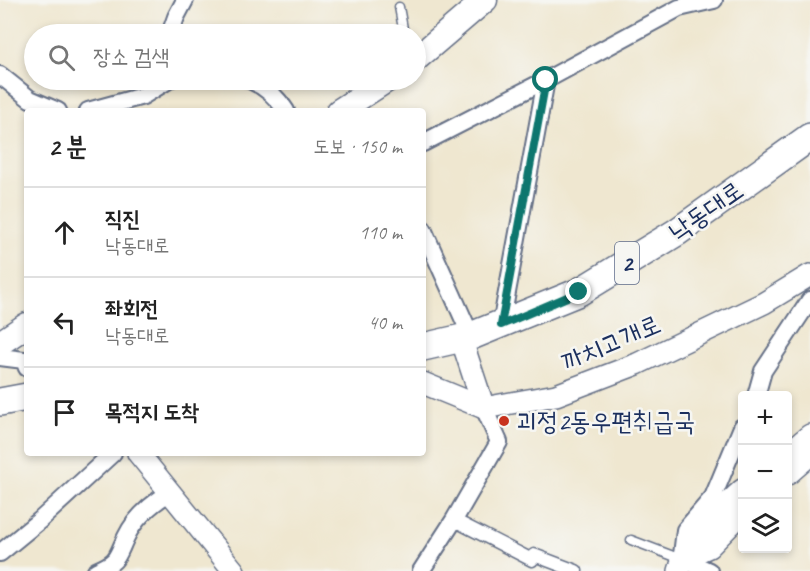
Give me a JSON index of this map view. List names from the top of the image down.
{
  "streets": {
    "main road": ["낙동대로", "2"],
    "street": ["까치고개로"]
  },
  "places": ["괴정2동우편취급국"],
  "page": {
    "search": "장소 검색",
    "heading": ["2 분", "도보 · 150 m"],
    "list": [
      ["직진", "낙동대로", "110 m"],
      ["좌회전", "낙동대로", "40 m"],
      "목적지 도착"
    ],
    "map_buttons": ["+", "−"]
  }
}
